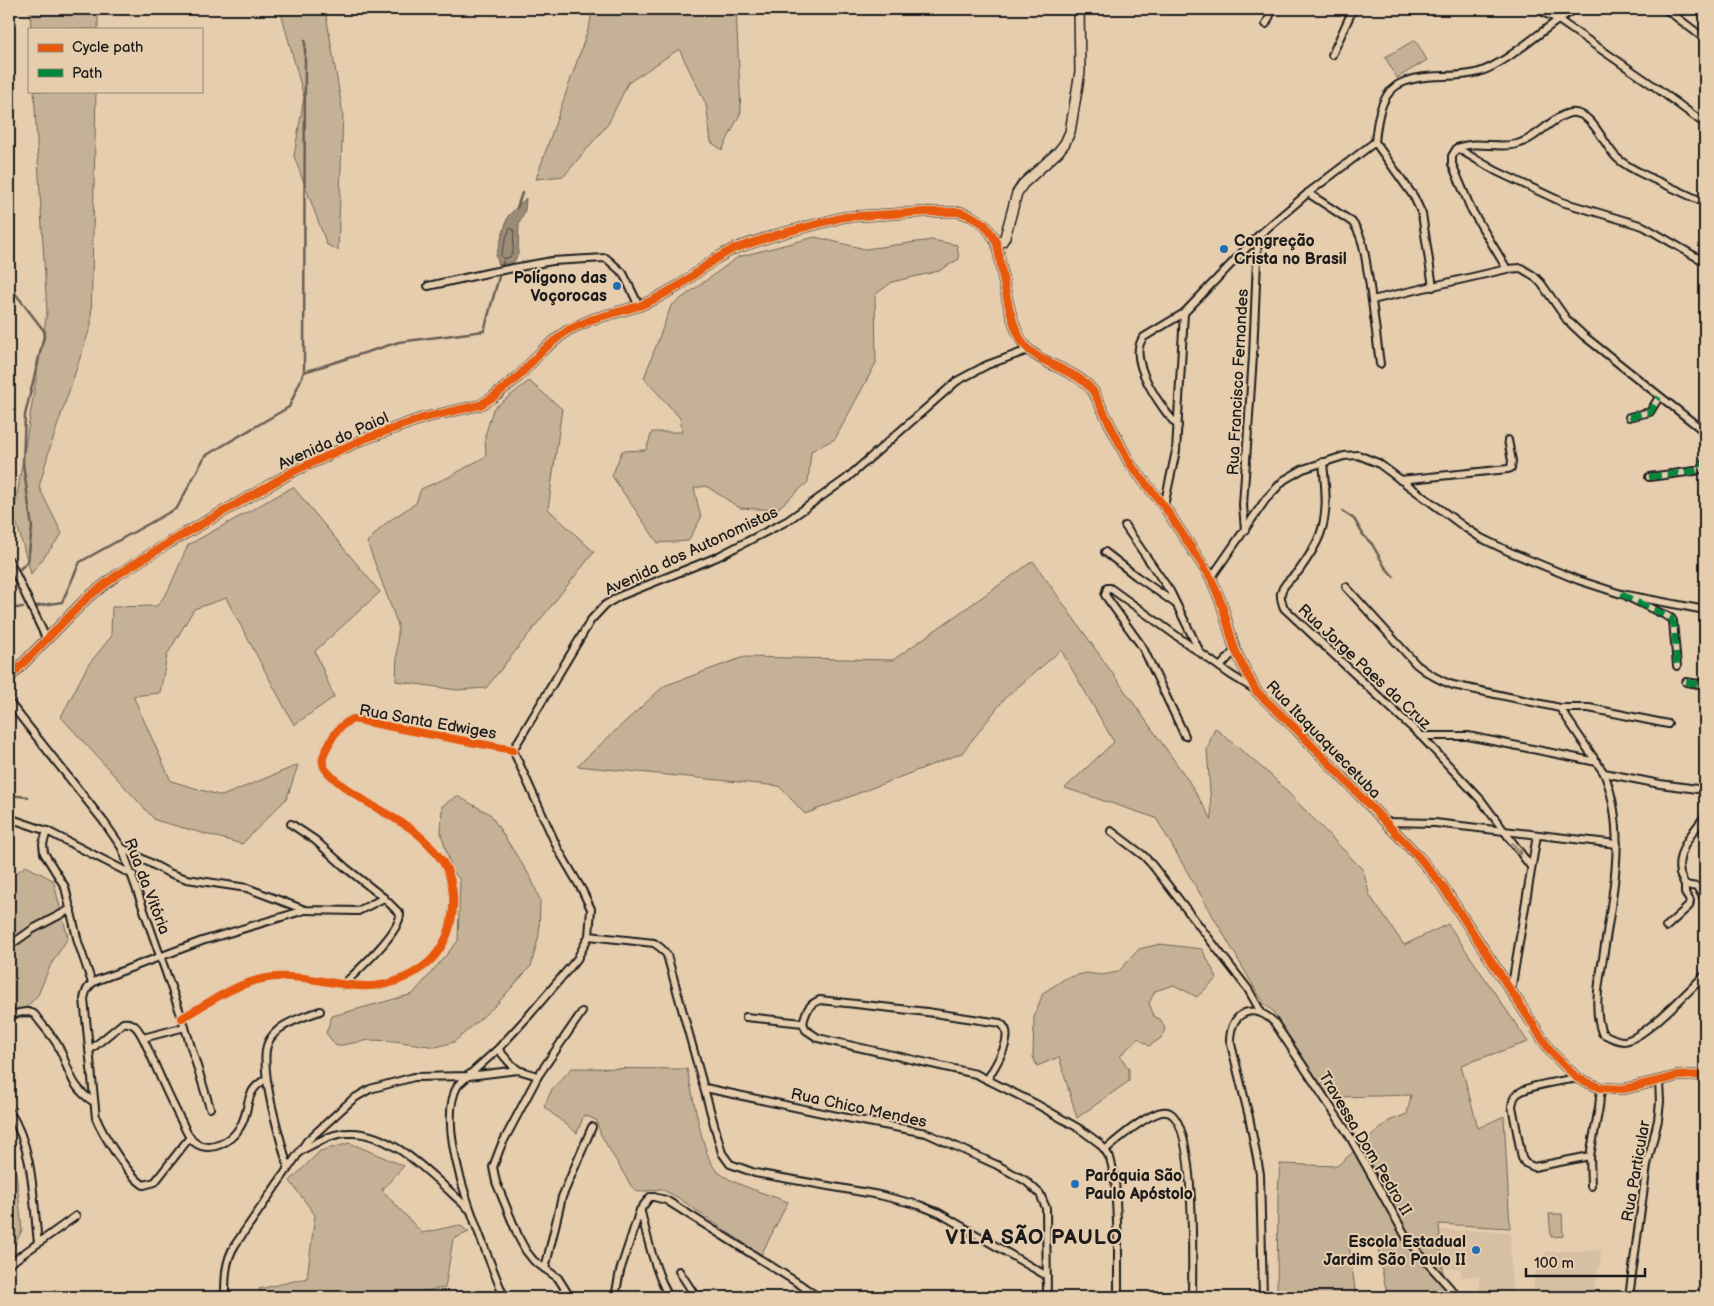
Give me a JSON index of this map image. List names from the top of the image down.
{
  "streets": {
    "street": [
      "Rua Francisco Fernandes",
      "Avenida do Paiol",
      "Avenida dos Autonomistas",
      "Rua Jorge Paes da Cruz",
      "Rua Santa Edwiges",
      "Rua Itaquaquecetuba",
      "Rua da Vitória",
      "Rua Chico Mendes",
      "Travessa Dom Pedro II",
      "Rua Particular"
    ]
  },
  "crossings": [
    ["Avenida dos Autonomistas", "Rua Santa Edwiges"],
    ["Avenida dos Autonomistas", "Rua Itaquaquecetuba"],
    ["Rua Santa Edwiges", "Rua da Vitória"],
    ["Rua Itaquaquecetuba", "Rua Particular"]
  ],
  "districts": ["VILA SÃO PAULO"],
  "places": [
    "Congreção Crista no Brasil",
    "Polígono das Voçorocas",
    "Paróquia São Paulo Apóstolo",
    "Escola Estadual Jardim São Paulo II"
  ],
  "legend": ["Cycle path", "Path"],
  "scale_bar": "100 m"
}
